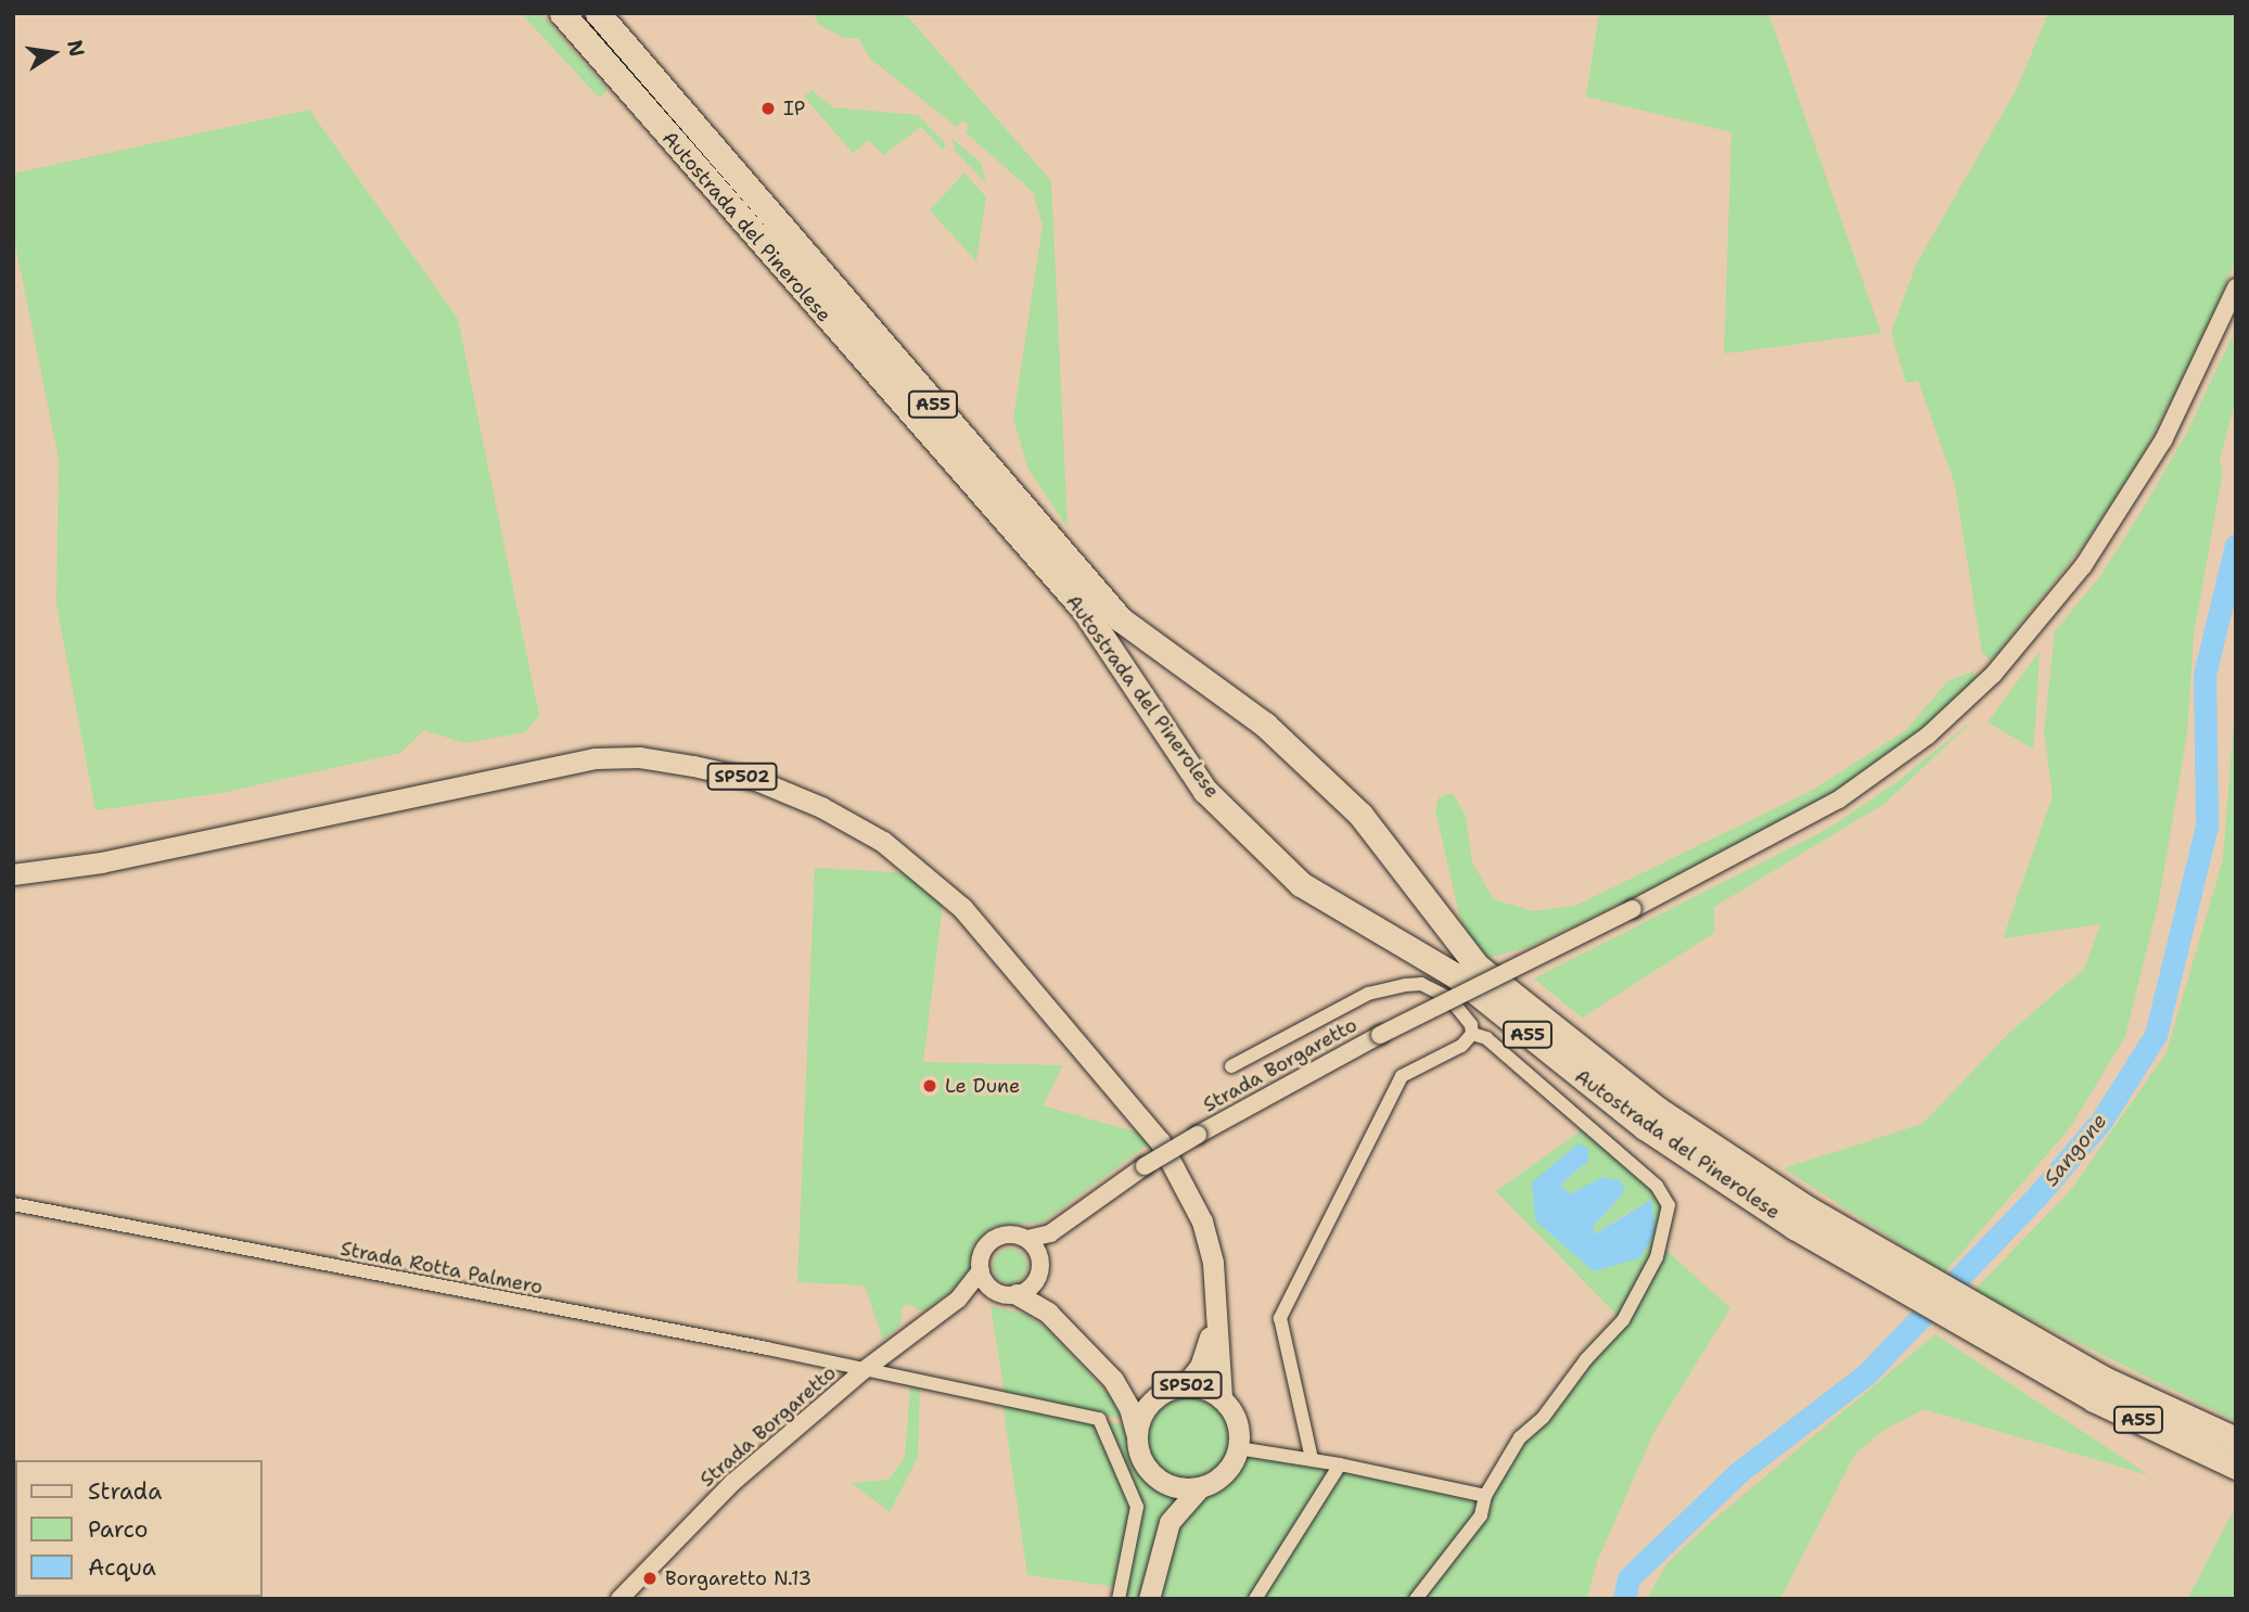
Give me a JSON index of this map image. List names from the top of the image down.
{
  "streets": {
    "highway": ["Autostrada del Pinerolese", "A55"],
    "main road": ["SP502"],
    "street": ["Strada Borgaretto", "Strada Rotta Palmero"]
  },
  "crossings": [
    ["Strada Borgaretto", "Strada Rotta Palmero"]
  ],
  "water": ["Sangone"],
  "places": ["IP", "Le Dune", "Borgaretto N.13"],
  "legend": ["Strada", "Parco", "Acqua"],
  "north": "right"
}
